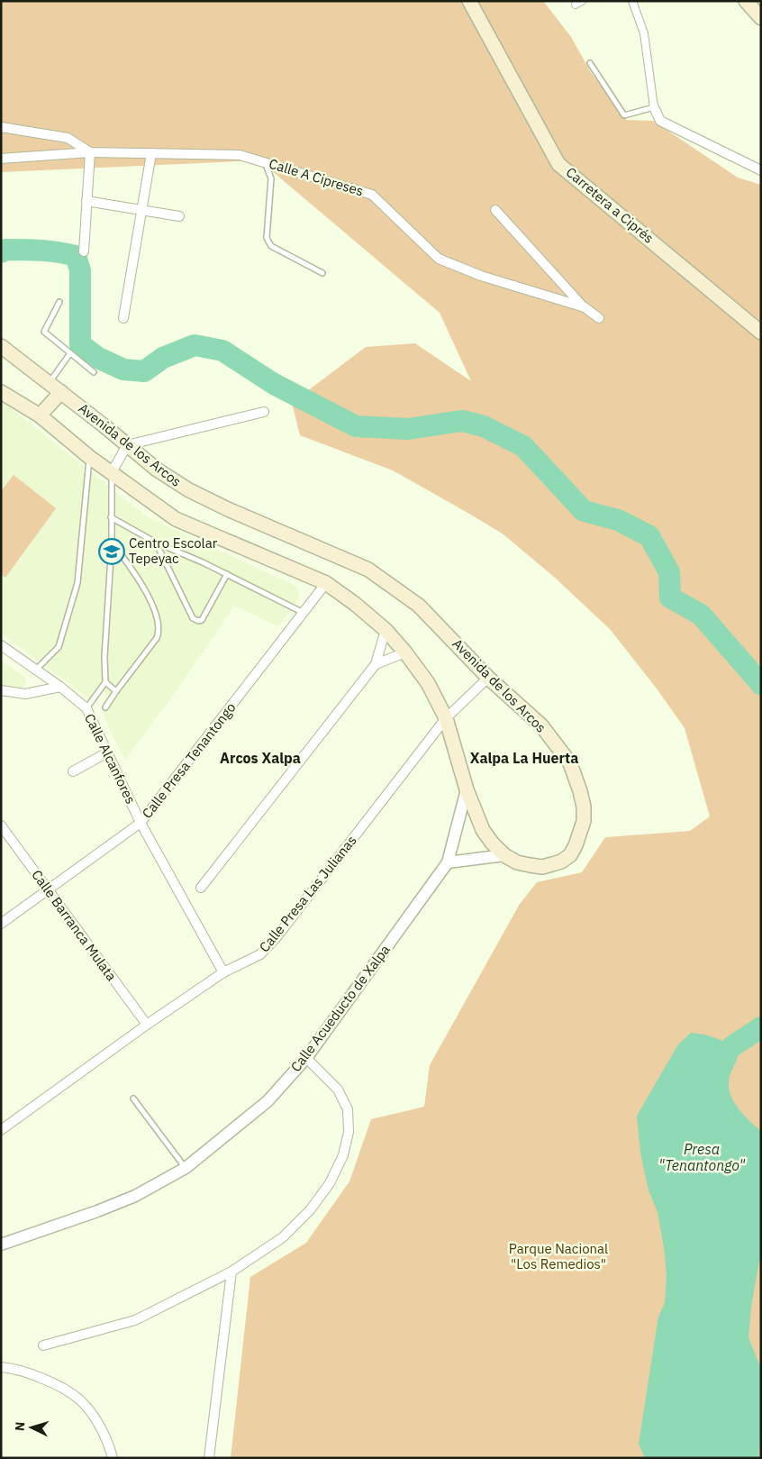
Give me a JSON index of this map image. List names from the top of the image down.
{
  "streets": {
    "main road": ["Carretera a Ciprés", "Avenida de los Arcos"],
    "street": [
      "Calle A Cipreses",
      "Calle Alcanfores",
      "Calle Presa Tenantongo",
      "Calle Presa Las Julianas",
      "Calle Barranca Mulata",
      "Calle Acueducto de Xalpa"
    ]
  },
  "crossings": [
    ["Avenida de los Arcos", "Calle Presa Tenantongo"],
    ["Avenida de los Arcos", "Calle Presa Las Julianas"],
    ["Avenida de los Arcos", "Calle Acueducto de Xalpa"],
    ["Calle Alcanfores", "Calle Presa Tenantongo"],
    ["Calle Alcanfores", "Calle Presa Las Julianas"],
    ["Calle Presa Tenantongo", "Calle Barranca Mulata"],
    ["Calle Presa Las Julianas", "Calle Barranca Mulata"]
  ],
  "districts": ["Arcos Xalpa", "Xalpa La Huerta"],
  "water": ["Presa \"Tenantongo\""],
  "parks": ["Parque Nacional \"Los Remedios\""],
  "places": {
    "school or university": ["Centro Escolar Tepeyac"]
  },
  "north": "left"
}
